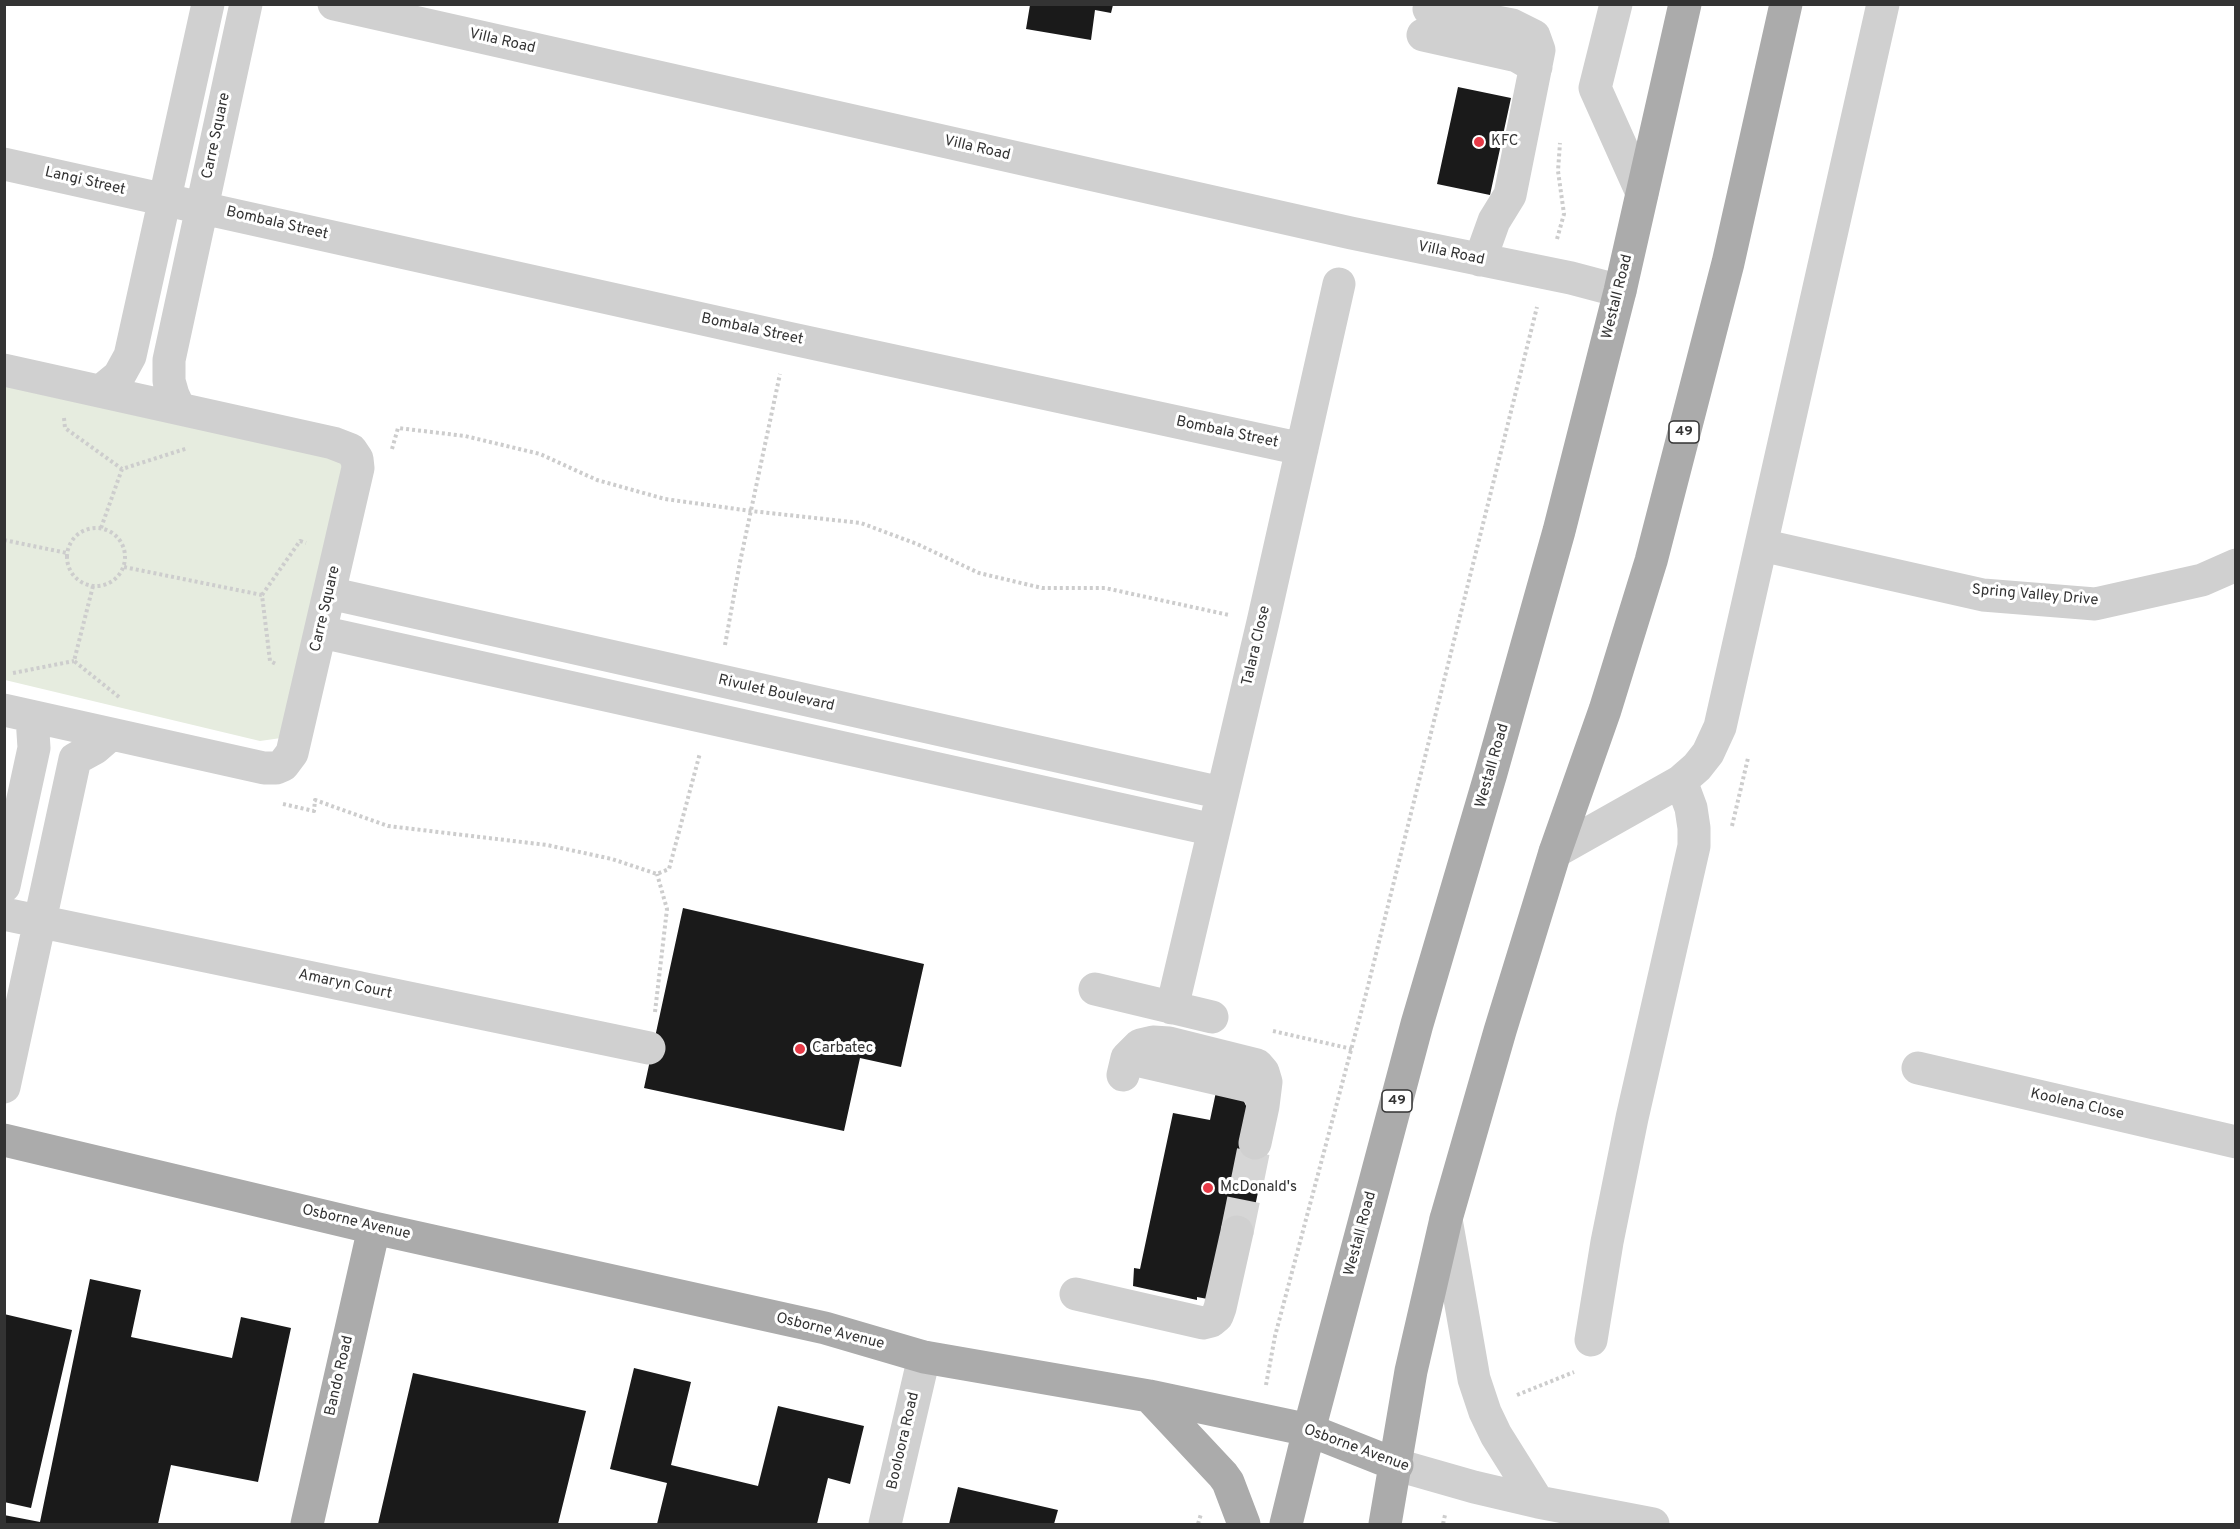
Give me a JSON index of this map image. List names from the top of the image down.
{
  "streets": {
    "main road": [
      "Westall Road",
      "49",
      "Osborne Avenue",
      "Bando Road"
    ],
    "street": [
      "Villa Road",
      "Carre Square",
      "Langi Street",
      "Bombala Street",
      "Spring Valley Drive",
      "Talara Close",
      "Rivulet Boulevard",
      "Amaryn Court",
      "Koolena Close",
      "Booloora Road"
    ]
  },
  "crossings": [
    ["Villa Road", "Westall Road"],
    ["Carre Square", "Langi Street"],
    ["Carre Square", "Bombala Street"],
    ["Carre Square", "Rivulet Boulevard"],
    ["Langi Street", "Bombala Street"],
    ["Bombala Street", "Talara Close"],
    ["Westall Road", "Osborne Avenue"],
    ["49", "Osborne Avenue"],
    ["Talara Close", "Rivulet Boulevard"],
    ["Osborne Avenue", "Bando Road"],
    ["Osborne Avenue", "Booloora Road"]
  ],
  "places": ["KFC", "Carbatec", "McDonald's"]
}
